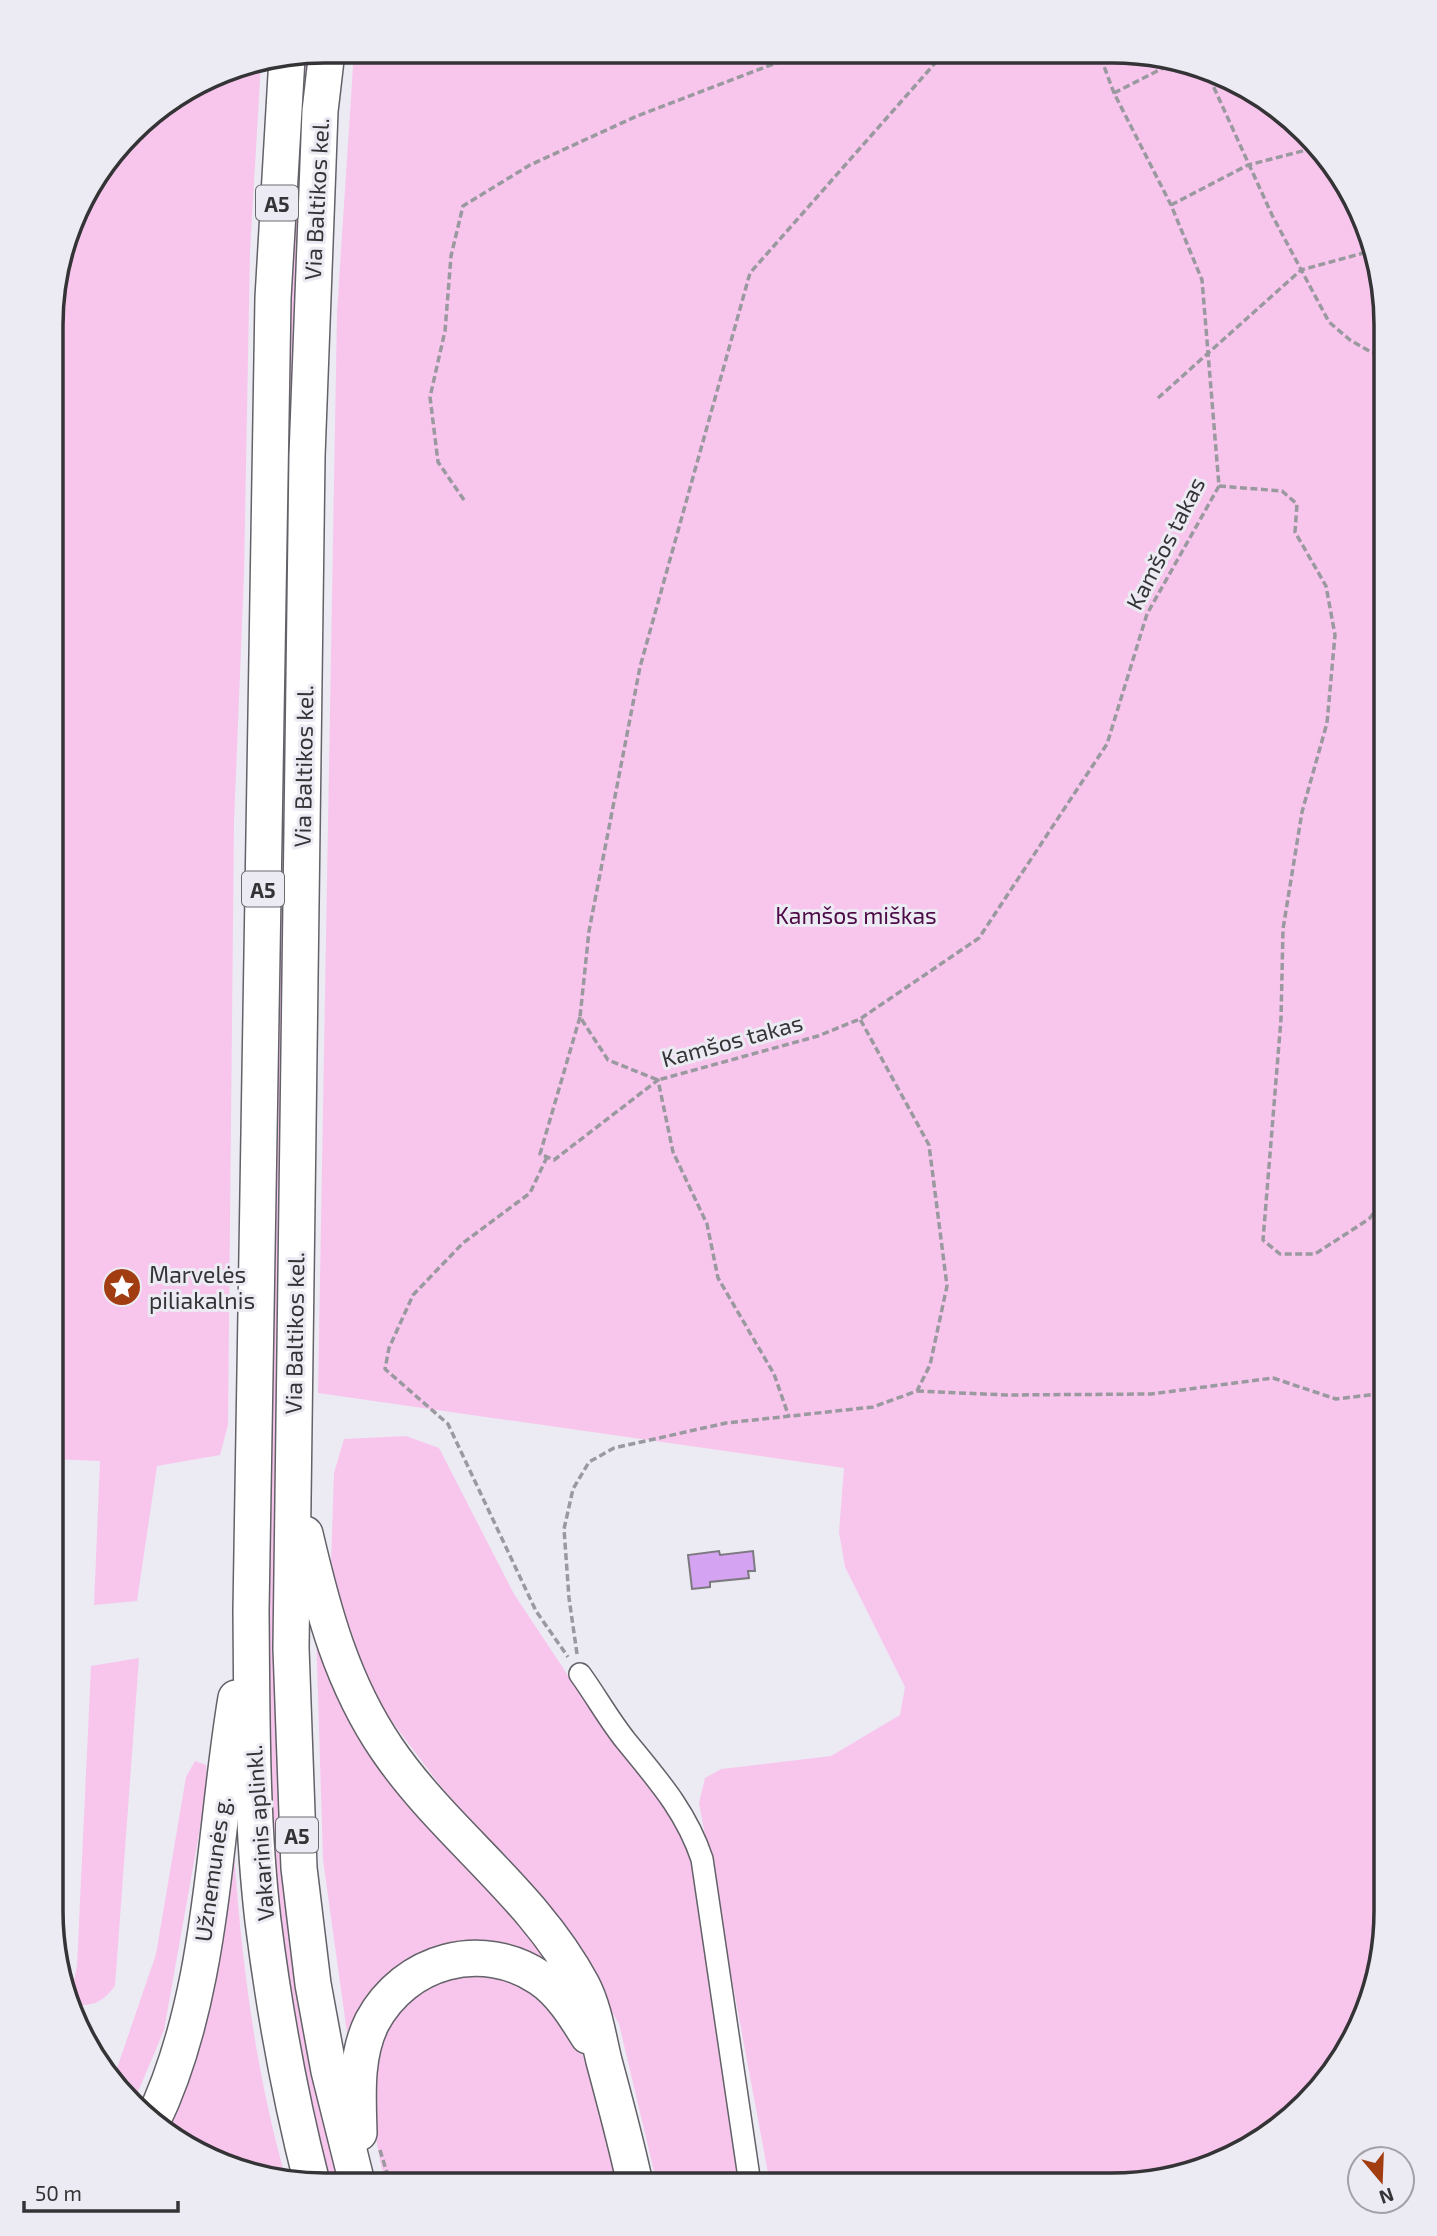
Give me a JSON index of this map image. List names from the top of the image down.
{
  "streets": {
    "highway": [
      "Via Baltikos kel.",
      "A5",
      "Vakarinis aplinkl.",
      "Užnemunės g."
    ],
    "path": ["Kamšos takas"]
  },
  "crossings": [
    ["Via Baltikos kel.", "Vakarinis aplinkl."],
    ["Vakarinis aplinkl.", "Užnemunės g."]
  ],
  "parks": ["Kamšos miškas"],
  "places": {
    "place": ["Marvelės piliakalnis"]
  },
  "scale_bar": "50 m",
  "north": "bottom"
}
